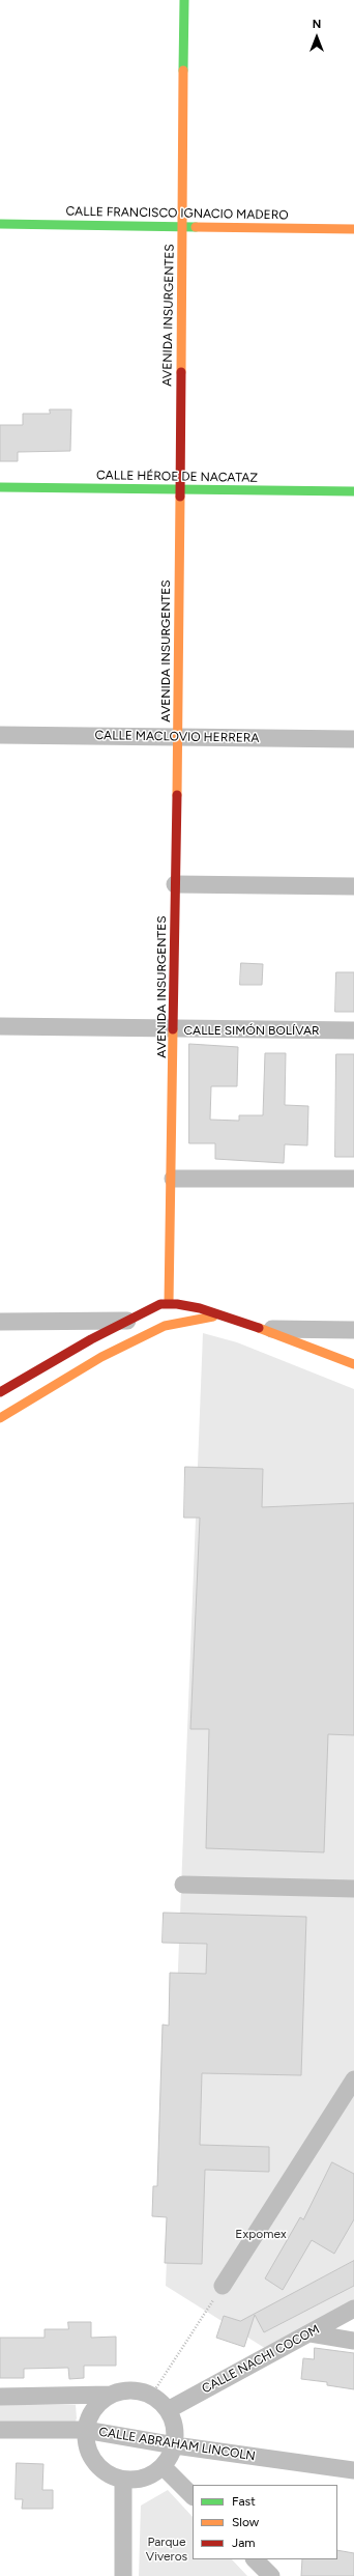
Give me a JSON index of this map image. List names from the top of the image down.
{
  "streets": {
    "street": [
      "CALLE FRANCISCO IGNACIO MADERO",
      "AVENIDA INSURGENTES",
      "CALLE HÉROE DE NACATAZ",
      "CALLE MACLOVIO HERRERA",
      "CALLE SIMÓN BOLÍVAR",
      "CALLE NACHI COCOM",
      "CALLE ABRAHAM LINCOLN"
    ]
  },
  "crossings": [
    ["CALLE FRANCISCO IGNACIO MADERO", "AVENIDA INSURGENTES"],
    ["AVENIDA INSURGENTES", "CALLE HÉROE DE NACATAZ"],
    ["AVENIDA INSURGENTES", "CALLE MACLOVIO HERRERA"],
    ["AVENIDA INSURGENTES", "CALLE SIMÓN BOLÍVAR"]
  ],
  "parks": ["Expomex", "Parque Viveros"],
  "legend": ["Fast", "Slow", "Jam"],
  "north": "top"
}
